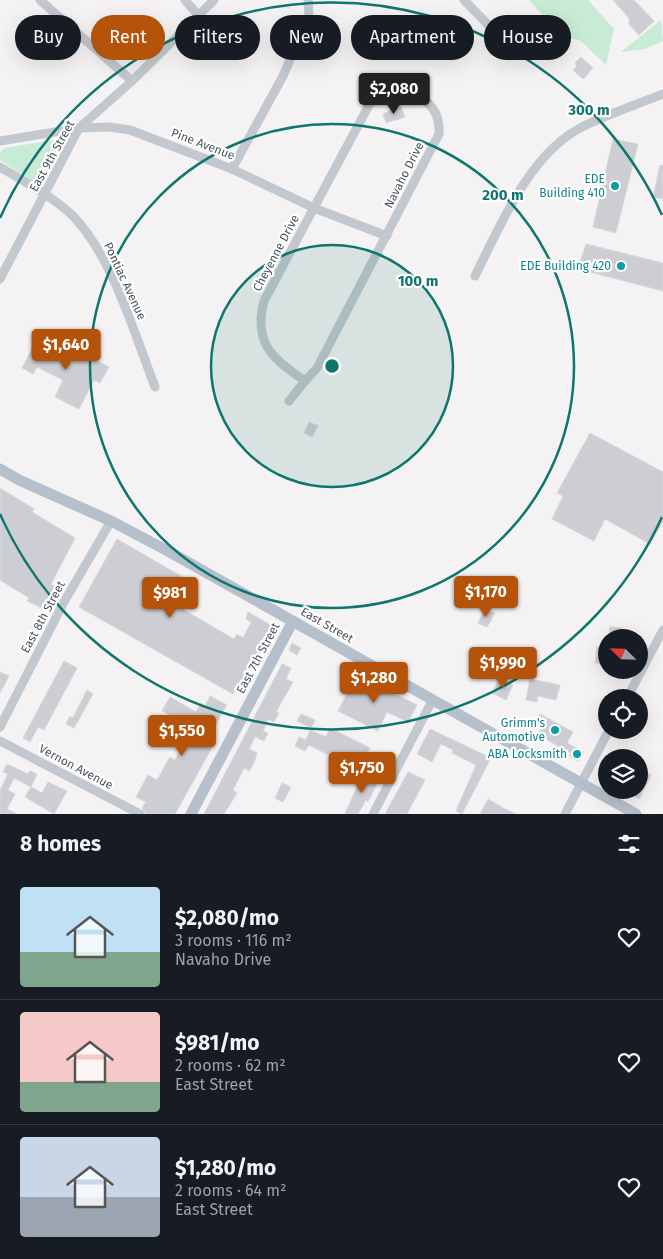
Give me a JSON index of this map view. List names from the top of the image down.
{
  "streets": {
    "main road": ["East Street", "East 7th Street"],
    "street": [
      "Pine Avenue",
      "East 9th Street",
      "Navaho Drive",
      "Cheyenne Drive",
      "Pontiac Avenue",
      "East 8th Street",
      "Vernon Avenue"
    ]
  },
  "crossings": [
    ["Pine Avenue", "East 9th Street"],
    ["Pine Avenue", "Navaho Drive"],
    ["Pine Avenue", "Cheyenne Drive"],
    ["East 9th Street", "Pontiac Avenue"],
    ["Navaho Drive", "Cheyenne Drive"],
    ["East 8th Street", "East Street"],
    ["East Street", "East 7th Street"]
  ],
  "places": [
    "EDE Building 410",
    "EDE Building 420",
    "Grimm's Automotive",
    "ABA Locksmith"
  ],
  "north": "top left",
  "page": {
    "chip": [
      "Buy",
      "Rent",
      "Filters",
      "New",
      "Apartment",
      "House"
    ],
    "price": [
      "$2,080",
      "$1,640",
      "$1,170",
      "$981",
      "$1,990",
      "$1,280",
      "$1,550",
      "$1,750"
    ],
    "heading": "8 homes",
    "list": [
      {
        "name": "$2,080/mo",
        "note": "3 rooms · 116 m² · Navaho Drive"
      },
      {
        "name": "$981/mo",
        "note": "2 rooms · 62 m² · East Street"
      },
      {
        "name": "$1,280/mo",
        "note": "2 rooms · 64 m² · East Street"
      }
    ]
  },
  "rings": ["300 m", "200 m", "100 m"]
}
